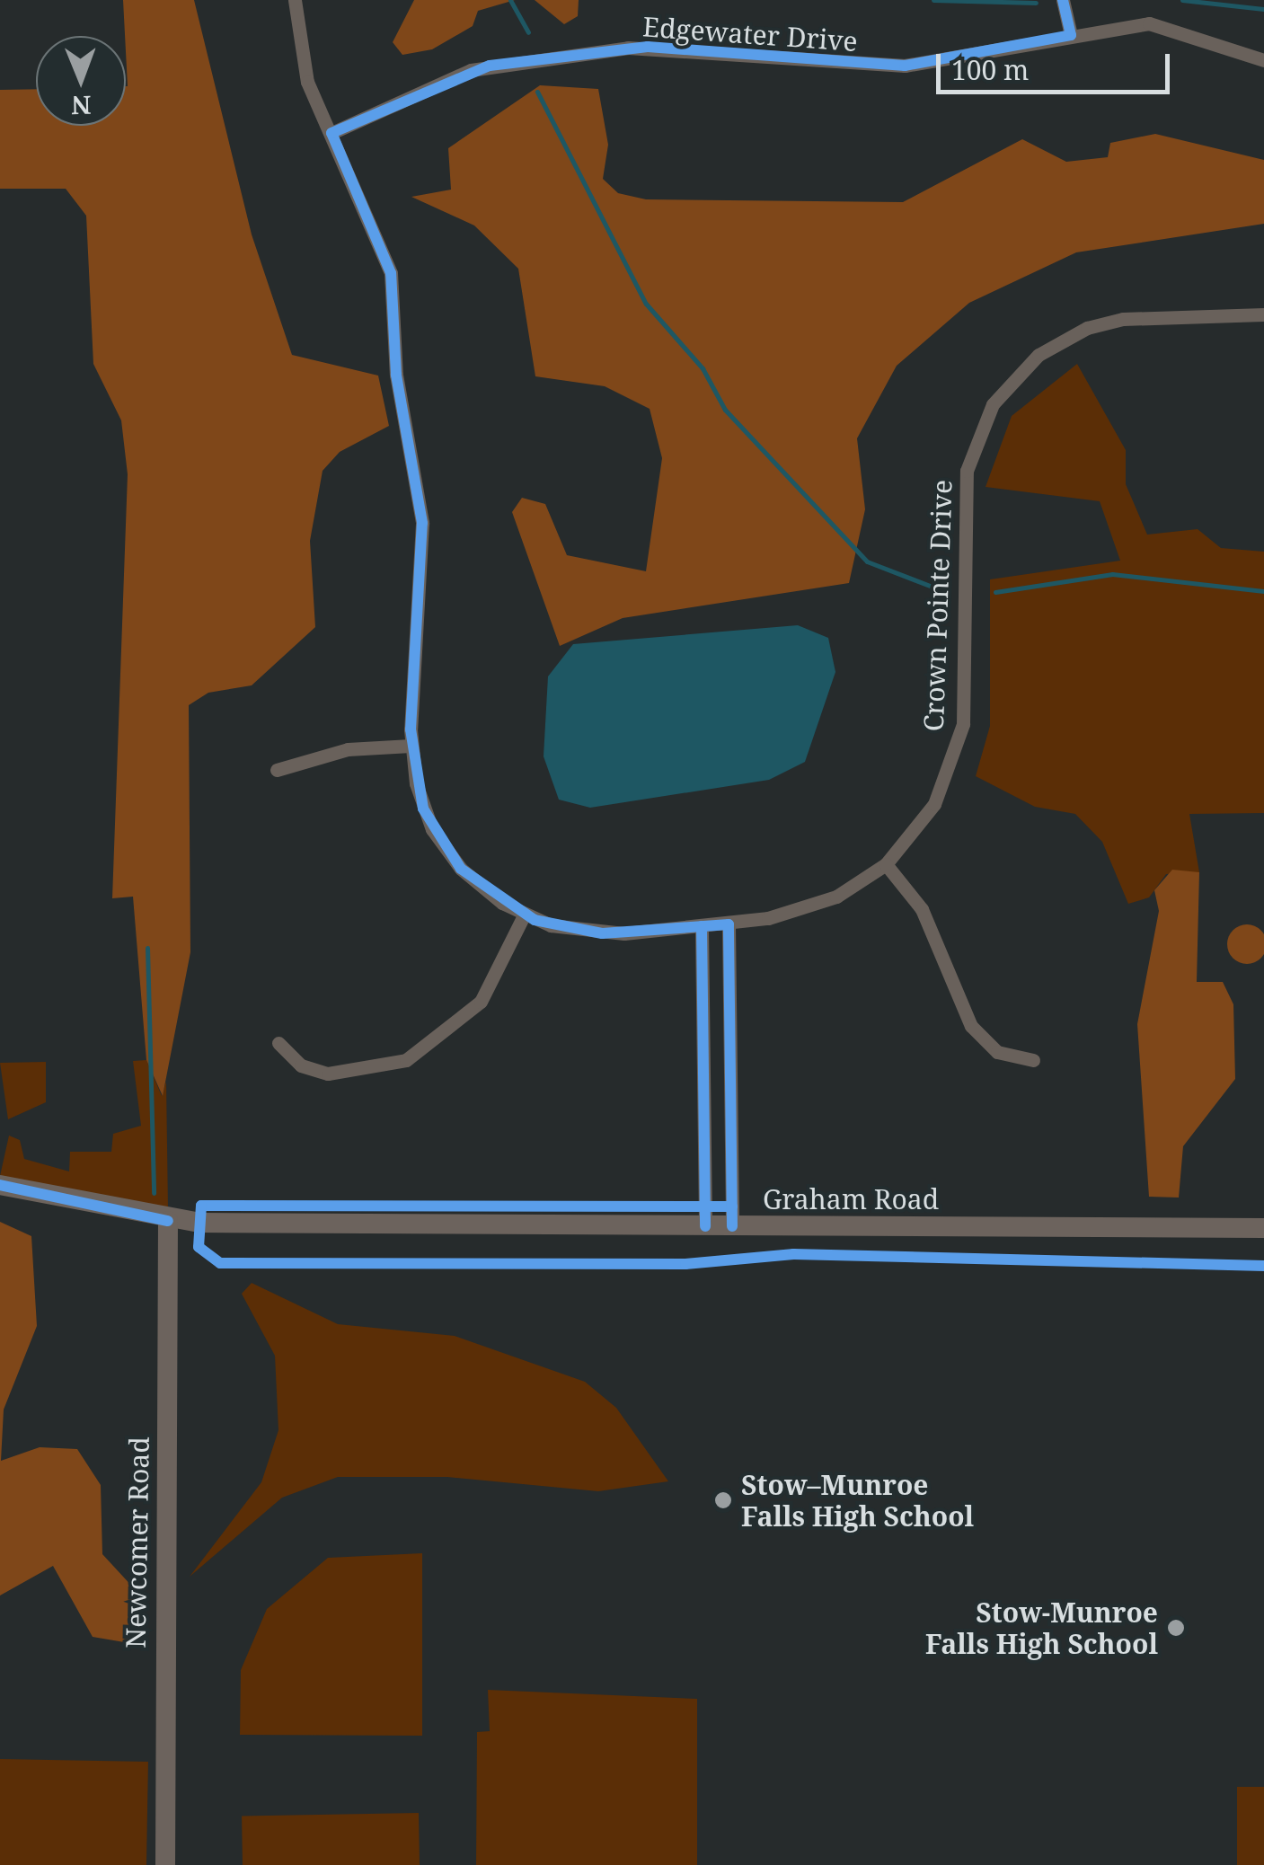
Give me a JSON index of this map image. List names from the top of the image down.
{
  "streets": {
    "main road": ["Graham Road", "Newcomer Road"],
    "street": ["Edgewater Drive", "Crown Pointe Drive"]
  },
  "crossings": [
    ["Edgewater Drive", "Crown Pointe Drive"],
    ["Graham Road", "Newcomer Road"]
  ],
  "places": ["Stow–Munroe Falls High School", "Stow-Munroe Falls High School"],
  "scale_bar": "100 m",
  "north": "bottom"
}
